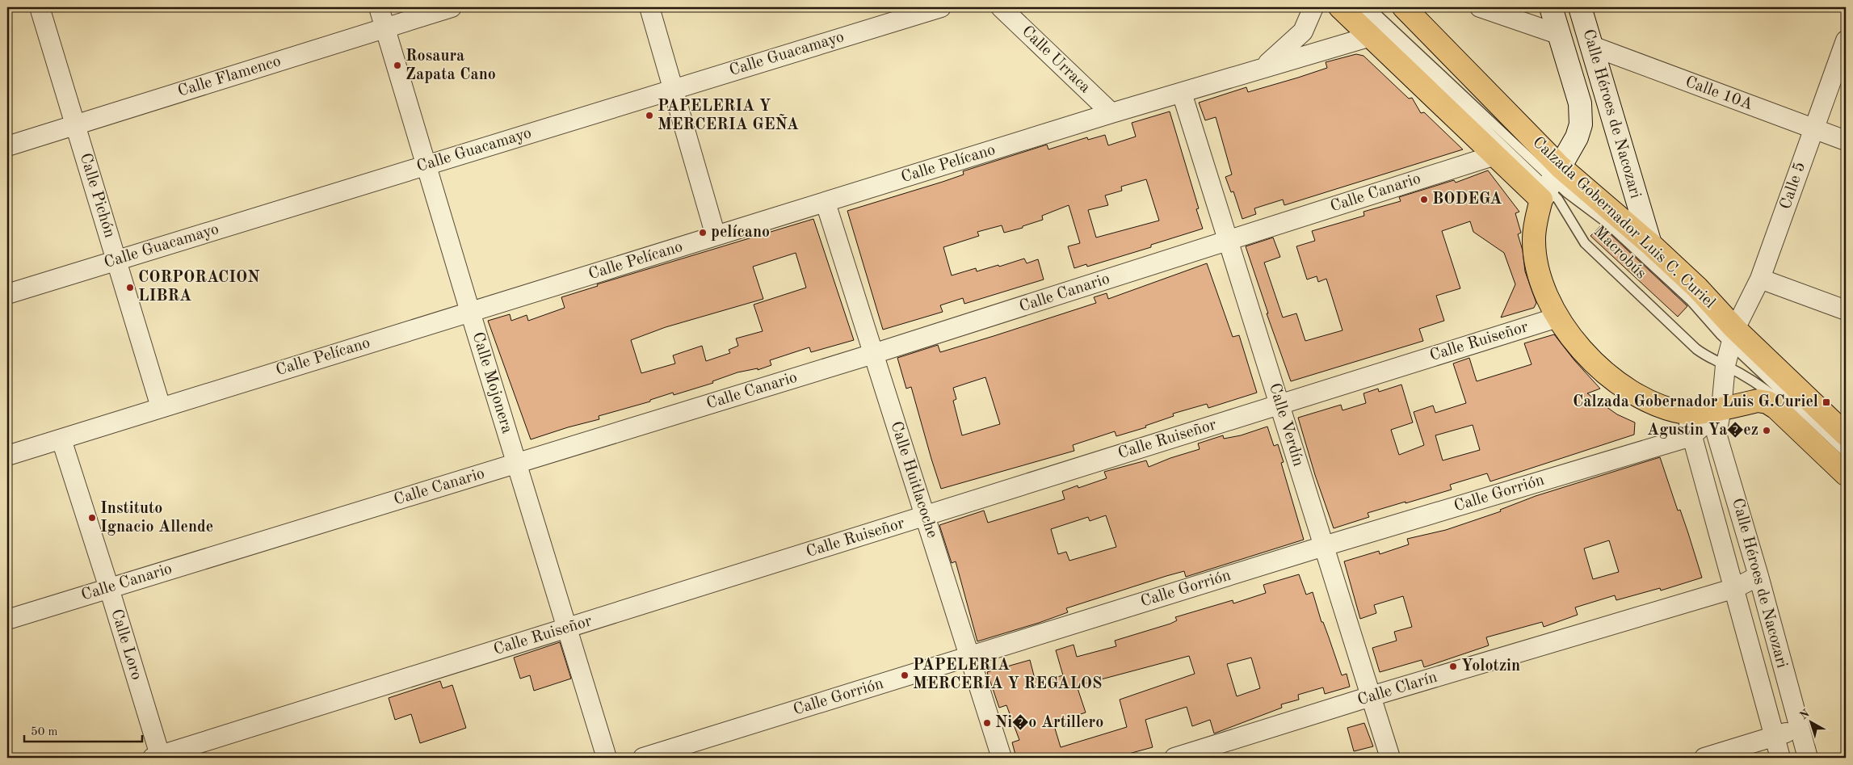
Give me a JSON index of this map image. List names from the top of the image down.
{
  "streets": {
    "main road": ["Calle Héroes de Nacozari", "Calzada Gobernador Luis C. Curiel"],
    "street": [
      "Calle Guacamayo",
      "Calle Urraca",
      "Calle Flamenco",
      "Calle 10A",
      "Calle Pelícano",
      "Calle 5",
      "Calle Canario",
      "Calle Pichón",
      "Calle Ruiseñor",
      "Calle Mojonera",
      "Calle Verdín",
      "Calle Huitlacoche",
      "Calle Gorrión",
      "Calle Loro",
      "Calle Clarín"
    ],
    "lane": ["Macrobús"]
  },
  "crossings": [
    ["Calle Guacamayo", "Calle Pichón"],
    ["Calle Guacamayo", "Calle Mojonera"],
    ["Calle Urraca", "Calle Pelícano"],
    ["Calle Flamenco", "Calle Pichón"],
    ["Calle Flamenco", "Calle Mojonera"],
    ["Calle 10A", "Calle Héroes de Nacozari"],
    ["Calle 10A", "Calle 5"],
    ["Calle Héroes de Nacozari", "Calle 5"],
    ["Calle Héroes de Nacozari", "Calzada Gobernador Luis C. Curiel"],
    ["Calle Héroes de Nacozari", "Macrobús"],
    ["Calle Héroes de Nacozari", "Calle Gorrión"],
    ["Calle Héroes de Nacozari", "Calle Clarín"],
    ["Calle Pelícano", "Calle Pichón"],
    ["Calle Pelícano", "Calzada Gobernador Luis C. Curiel"],
    ["Calle Pelícano", "Calle Mojonera"],
    ["Calle Pelícano", "Calle Verdín"],
    ["Calle Pelícano", "Calle Huitlacoche"],
    ["Calle Pelícano", "Calle Loro"],
    ["Calle 5", "Calzada Gobernador Luis C. Curiel"],
    ["Calle 5", "Macrobús"],
    ["Calle Canario", "Calzada Gobernador Luis C. Curiel"],
    ["Calle Canario", "Calle Mojonera"],
    ["Calle Canario", "Calle Verdín"],
    ["Calle Canario", "Calle Huitlacoche"],
    ["Calle Canario", "Calle Loro"],
    ["Calzada Gobernador Luis C. Curiel", "Macrobús"],
    ["Calle Ruiseñor", "Calle Mojonera"],
    ["Calle Ruiseñor", "Calle Verdín"],
    ["Calle Ruiseñor", "Calle Huitlacoche"],
    ["Calle Ruiseñor", "Calle Loro"],
    ["Calle Verdín", "Calle Gorrión"],
    ["Calle Verdín", "Calle Clarín"],
    ["Calle Huitlacoche", "Calle Gorrión"]
  ],
  "places": {
    "other": [
      "Rosaura Zapata Cano",
      "PAPELERIA Y MERCERIA GEÑA",
      "BODEGA",
      "pelícano",
      "CORPORACION LIBRA",
      "Agustin Ya�ez",
      "Instituto Ignacio Allende",
      "Yolotzin",
      "PAPELERIA MERCERIA Y REGALOS",
      "Ni�o Artillero"
    ],
    "transit": ["Calzada Gobernador Luis G.Curiel"]
  },
  "scale_bar": "50 m",
  "north": "top left"
}
